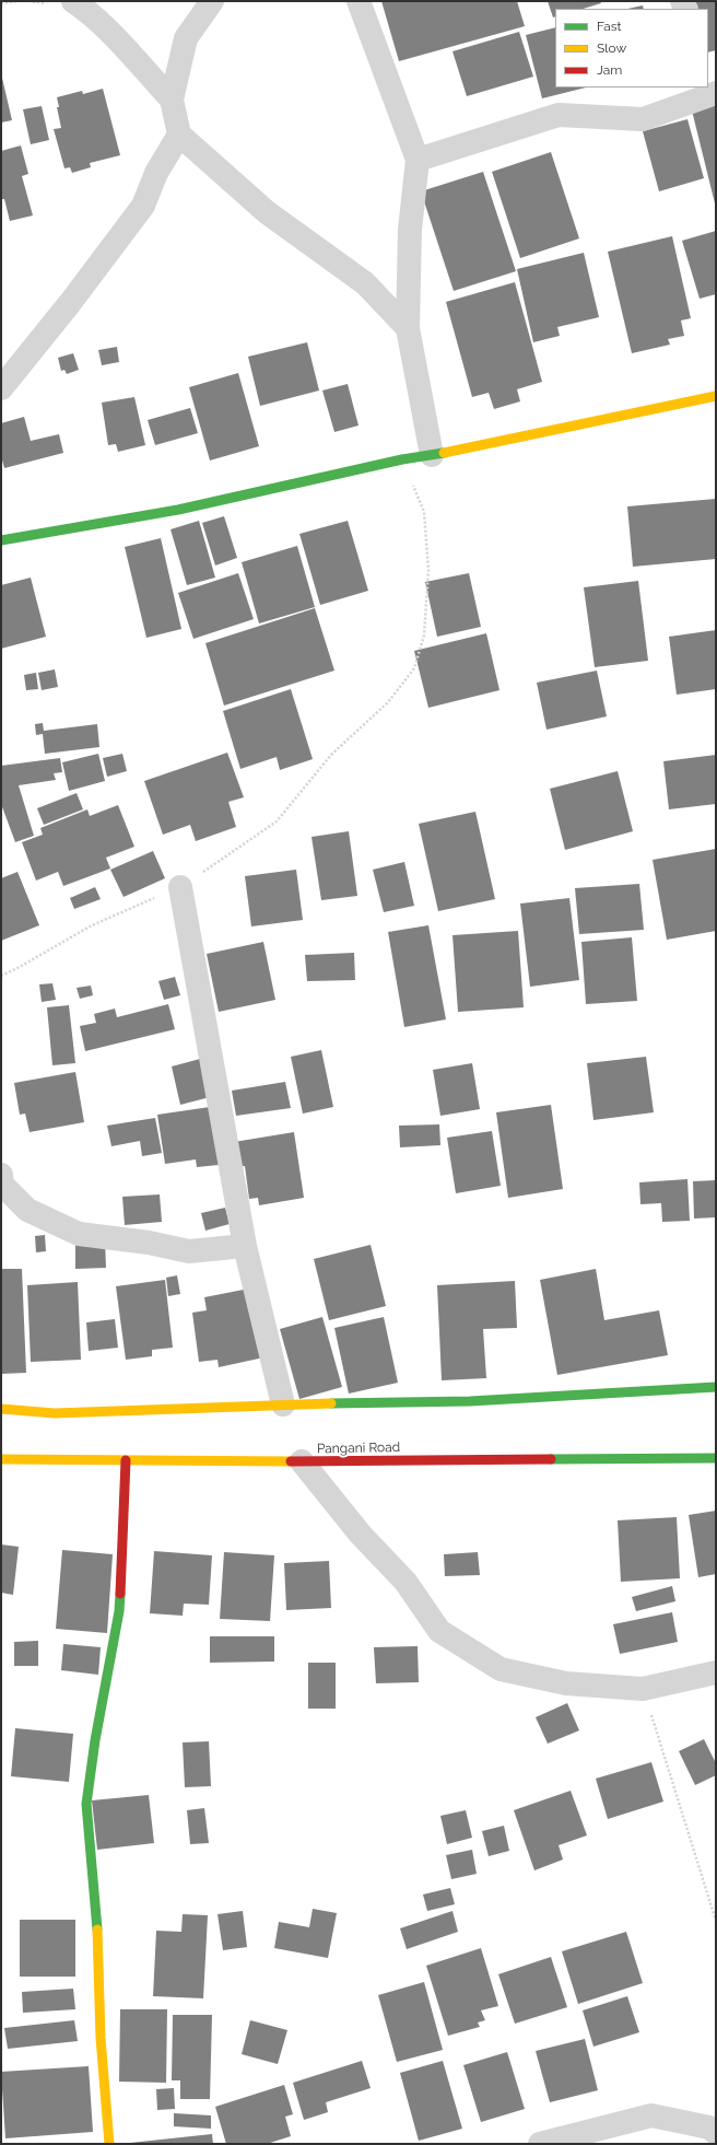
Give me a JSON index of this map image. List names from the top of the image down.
{
  "streets": {
    "street": ["Pangani Road"]
  },
  "legend": ["Fast", "Slow", "Jam"]
}
